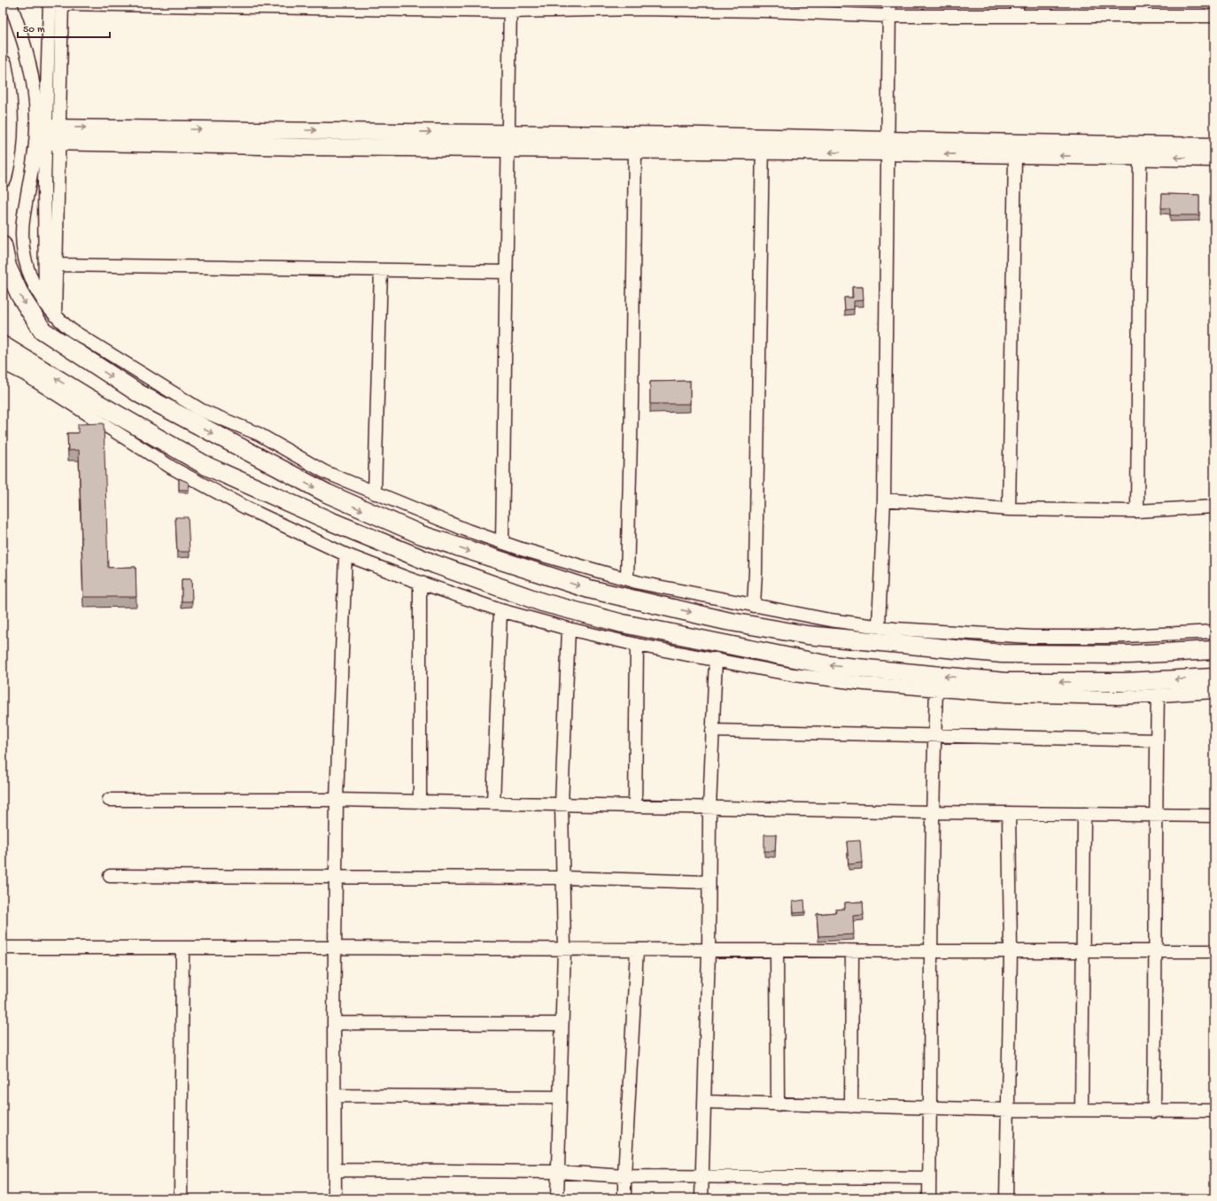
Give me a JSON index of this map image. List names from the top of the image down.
{
  "scale_bar": "50 m"
}
